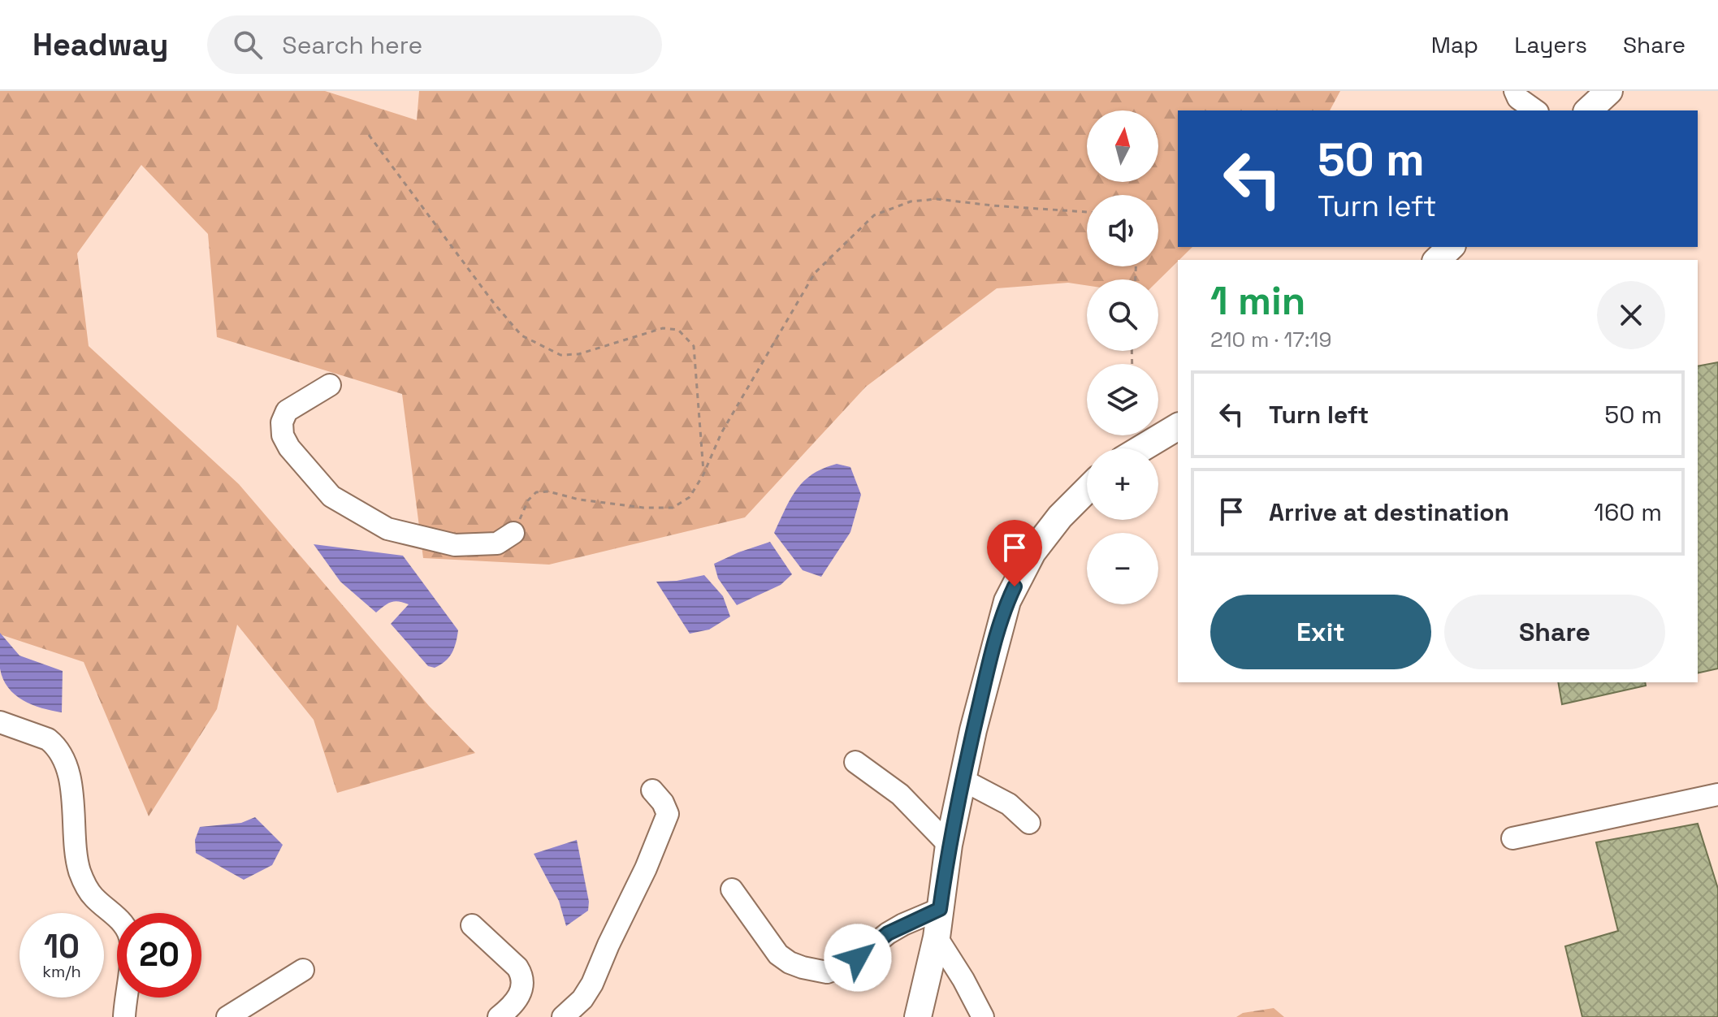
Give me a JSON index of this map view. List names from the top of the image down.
{
  "north": "top",
  "page": {
    "header": "Headway",
    "search": "Search here",
    "nav": ["Map", "Layers", "Share"],
    "map_buttons": ["+", "−"],
    "turn": ["50 m", "Turn left"],
    "heading": ["1 min", "210 m · 17:19"],
    "list": [
      {
        "name": "Turn left",
        "value": "50 m"
      },
      {
        "name": "Arrive at destination",
        "value": "160 m"
      }
    ],
    "buttons": ["Exit", "Share"],
    "speed": "10 km/h",
    "limit": "20"
  }
}
